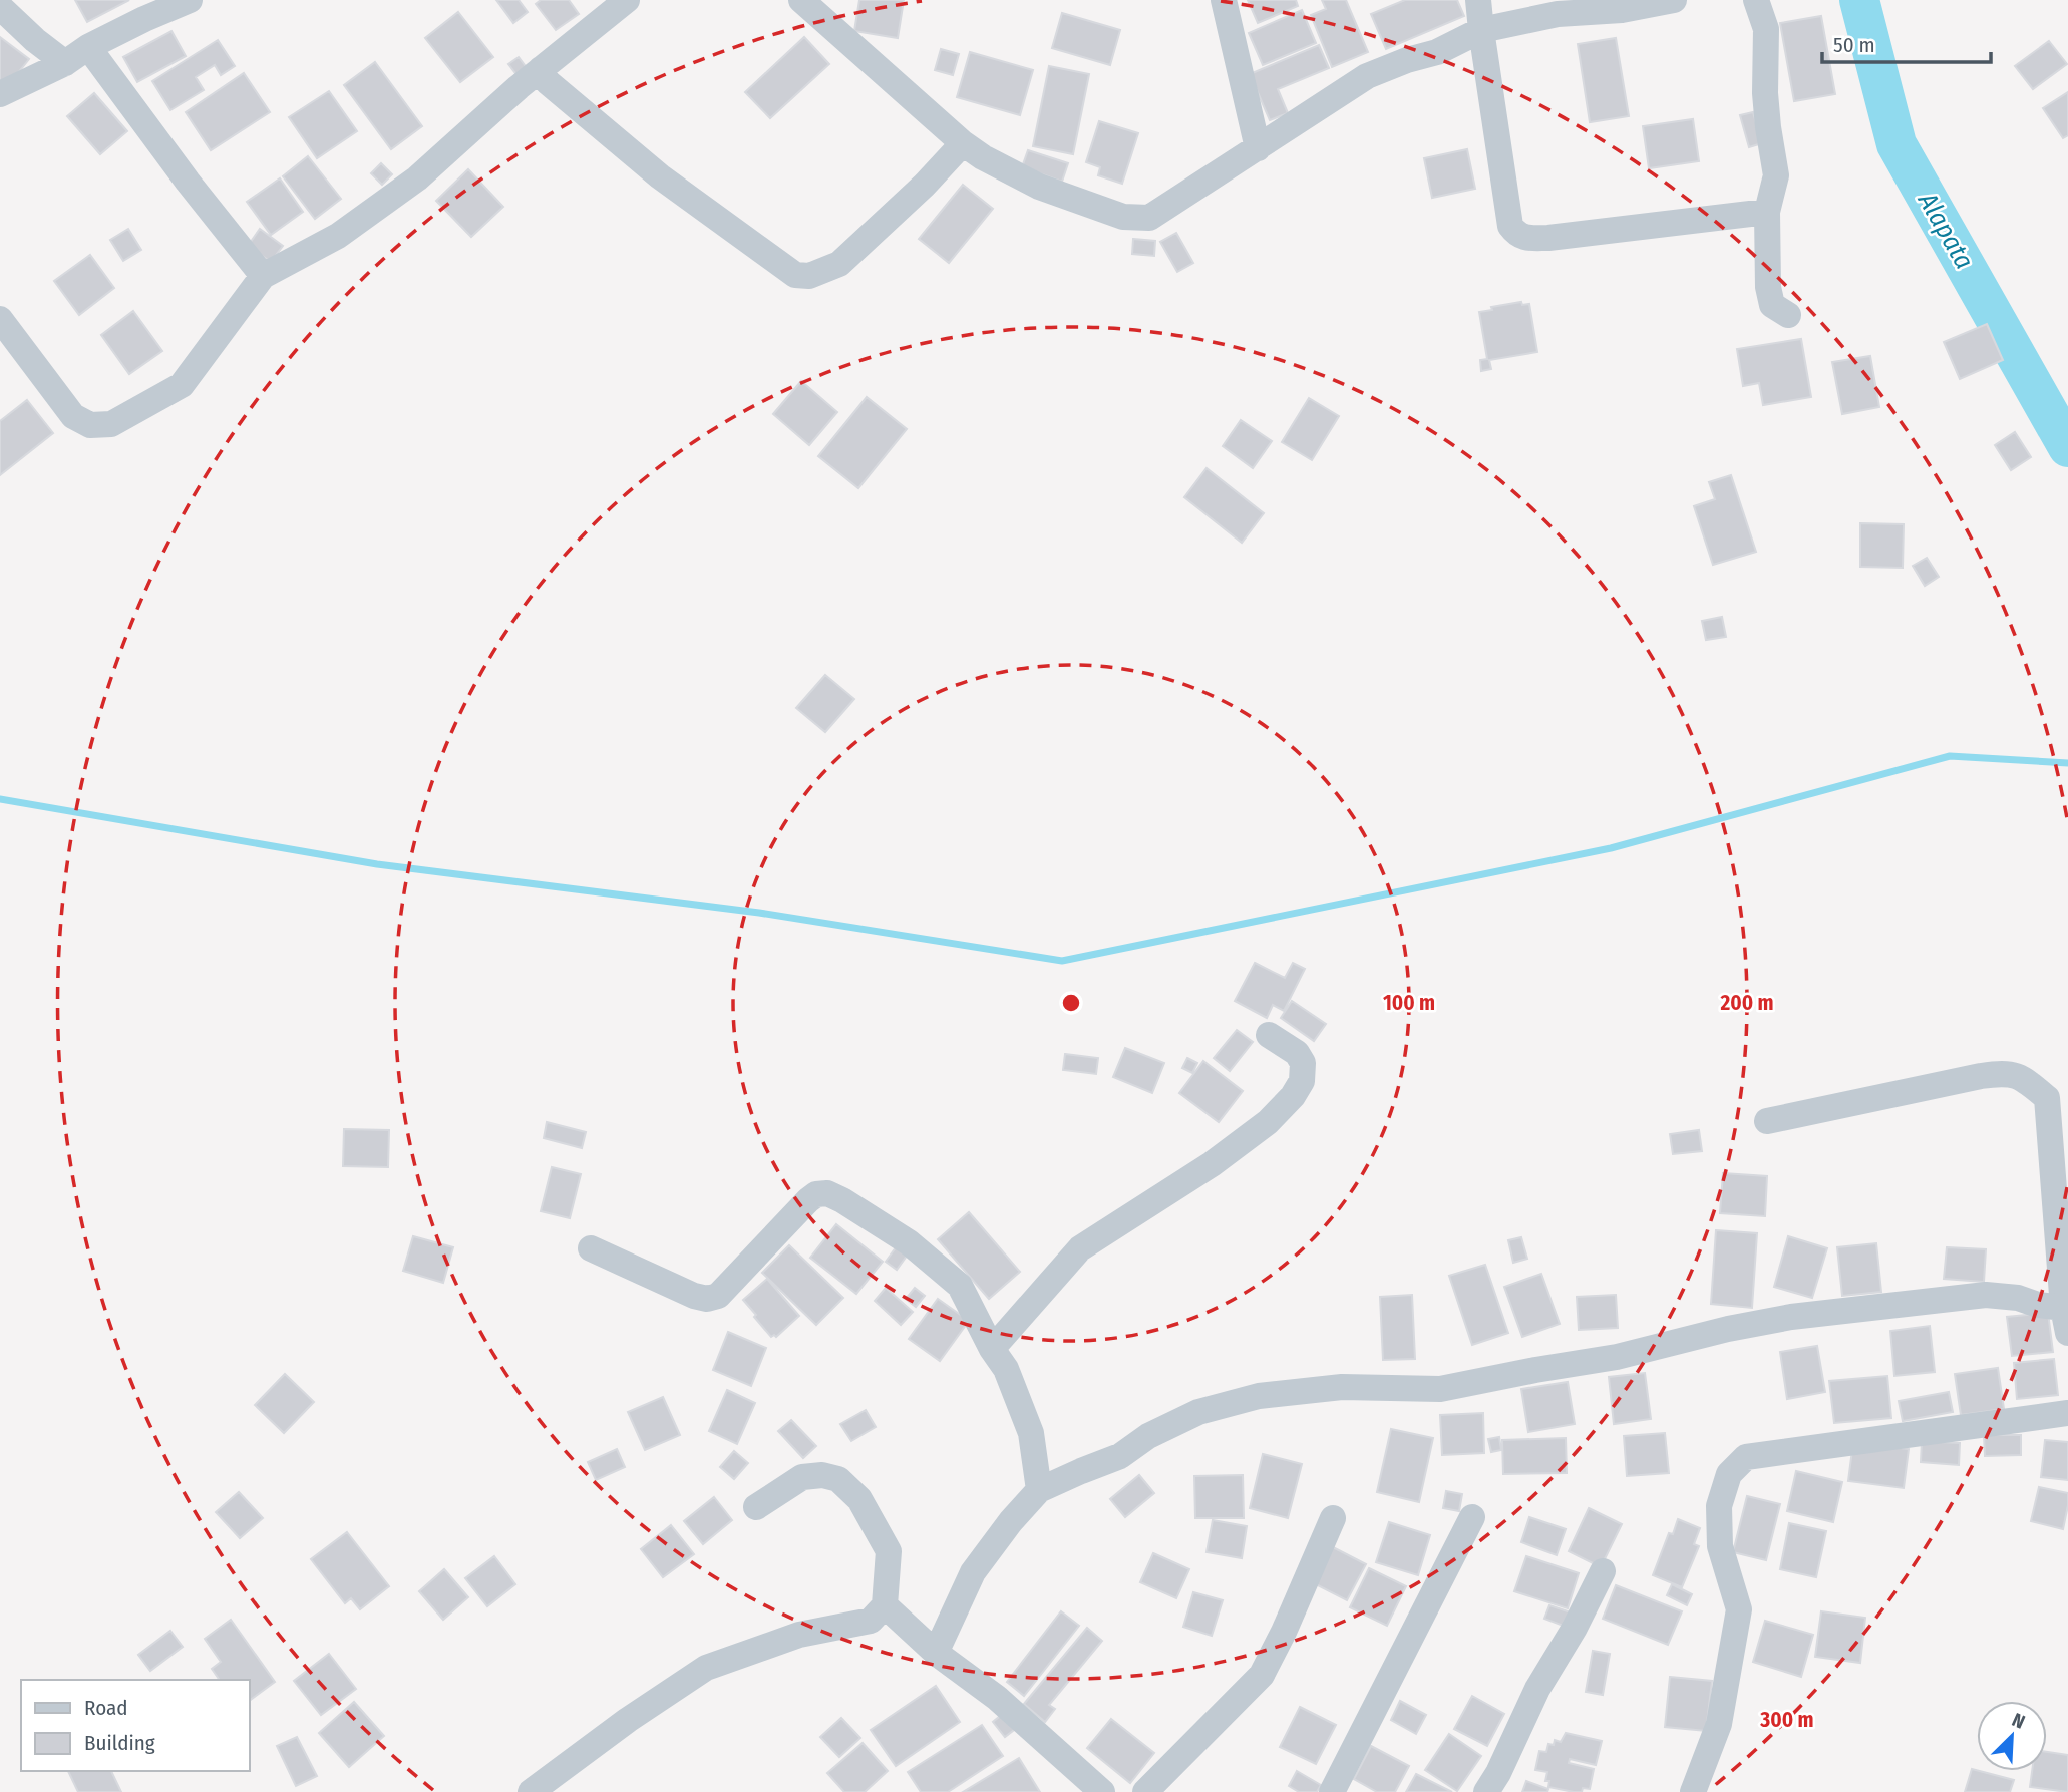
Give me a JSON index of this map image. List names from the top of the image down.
{
  "water": ["Alapata"],
  "legend": ["Road", "Building"],
  "scale_bar": "50 m",
  "north": "top right",
  "rings": ["100 m", "200 m", "300 m"]
}
